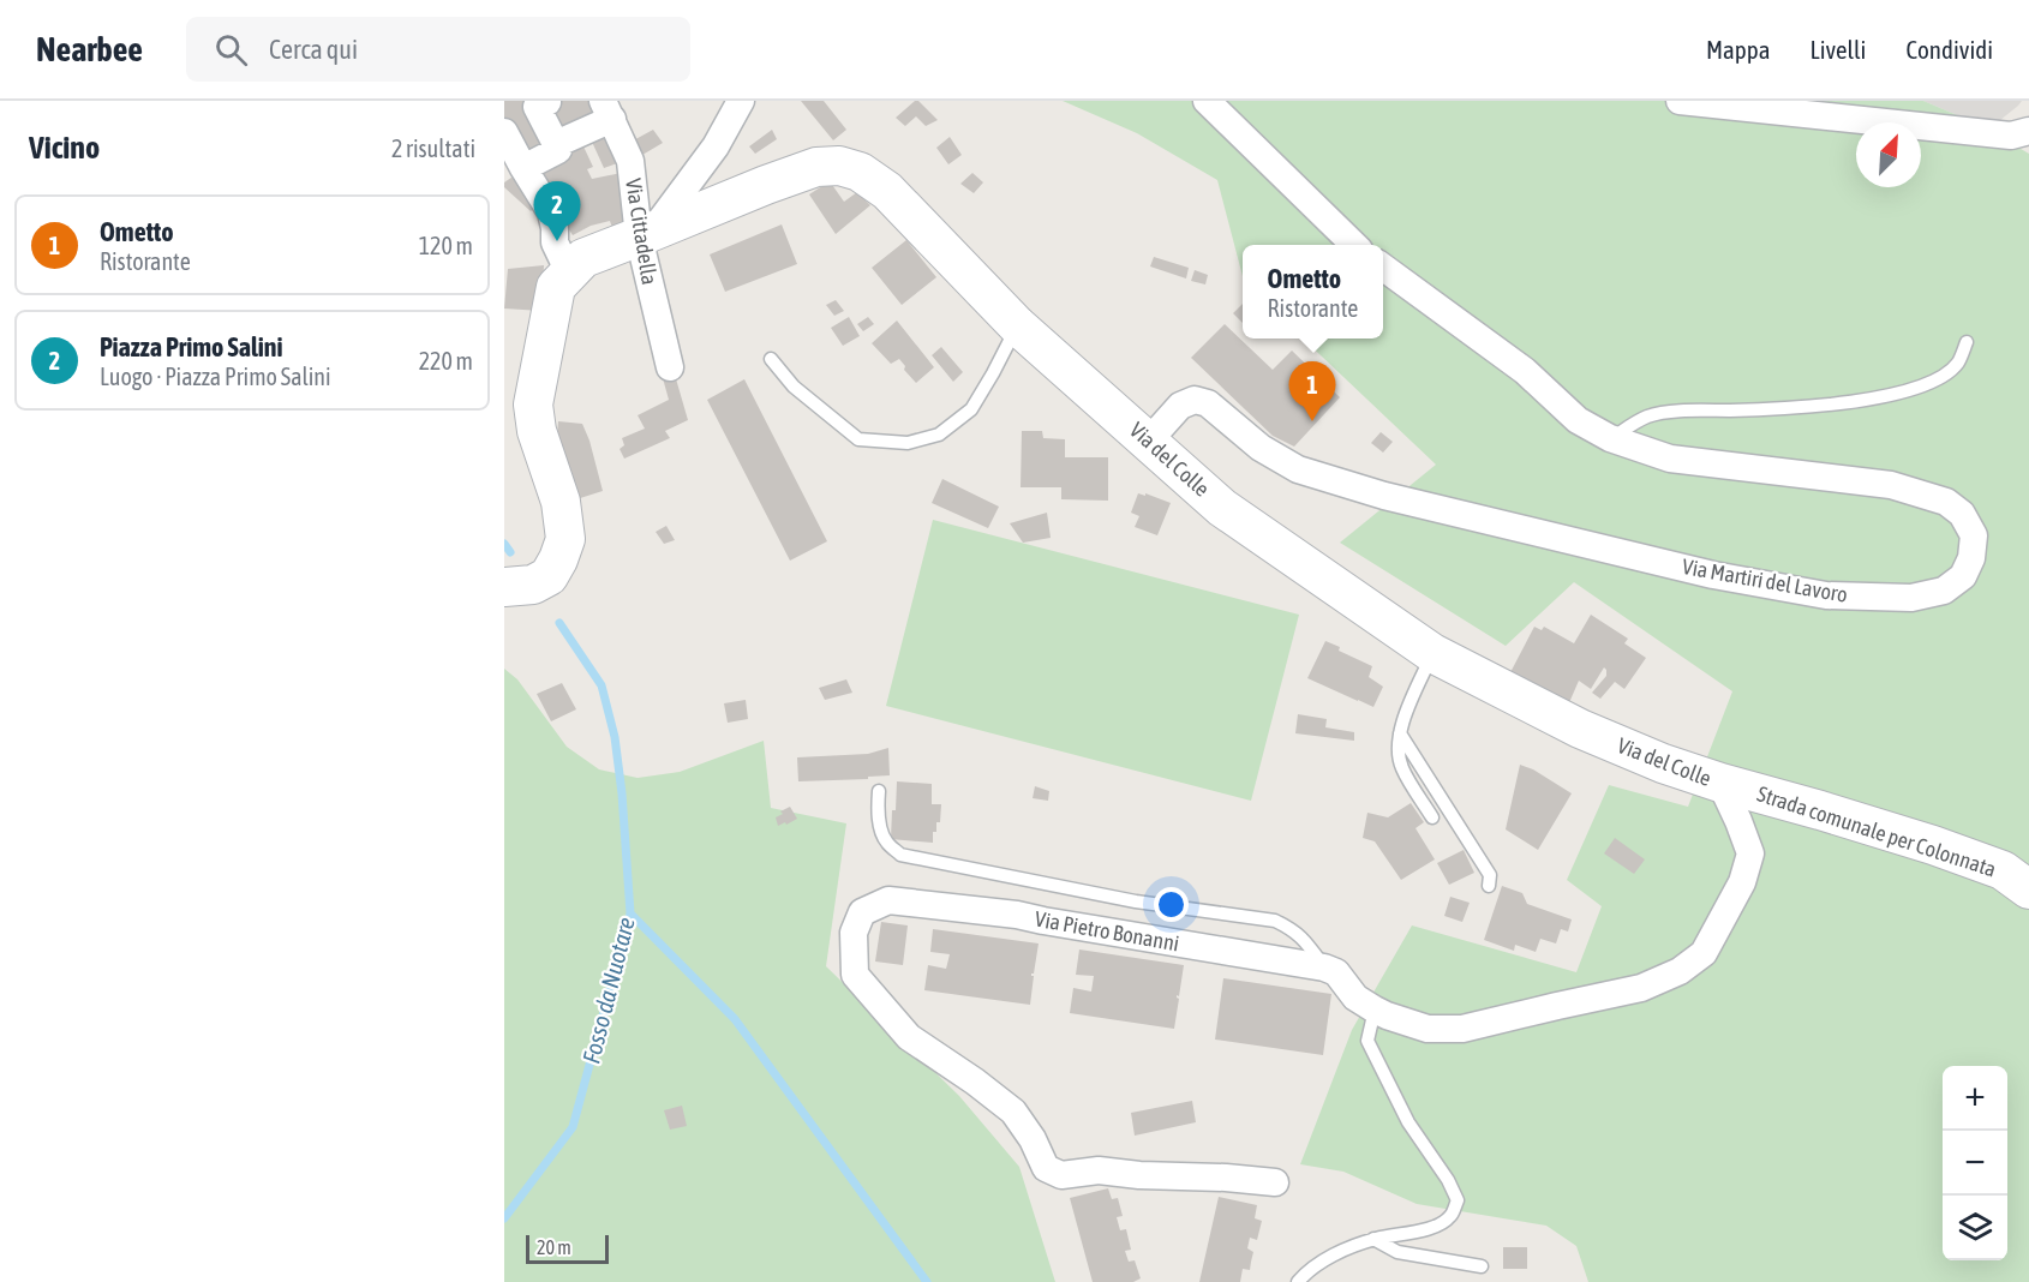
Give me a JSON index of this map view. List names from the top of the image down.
{
  "streets": {
    "street": [
      "Via Cittadella",
      "Via del Colle",
      "Via Martiri del Lavoro",
      "Strada comunale per Colonnata",
      "Via Pietro Bonanni"
    ]
  },
  "crossings": [
    ["Via Cittadella", "Via del Colle"],
    ["Via del Colle", "Via Martiri del Lavoro"],
    ["Via del Colle", "Strada comunale per Colonnata"]
  ],
  "water": ["Fosso da Nuotare"],
  "scale_bar": "20 m",
  "north": "top right",
  "page": {
    "header": "Nearbee",
    "search": "Cerca qui",
    "nav": ["Mappa", "Livelli", "Condividi"],
    "heading": ["Vicino", "2 risultati"],
    "pins": ["2", "1"],
    "list": [
      {
        "mark": "1",
        "name": "Ometto",
        "note": "Ristorante",
        "value": "120 m"
      },
      {
        "mark": "2",
        "name": "Piazza Primo Salini",
        "note": "Luogo · Piazza Primo Salini",
        "value": "220 m"
      }
    ],
    "popup": ["Ometto", "Ristorante"],
    "map_buttons": ["+", "−"],
    "scale": "20 m"
  }
}
